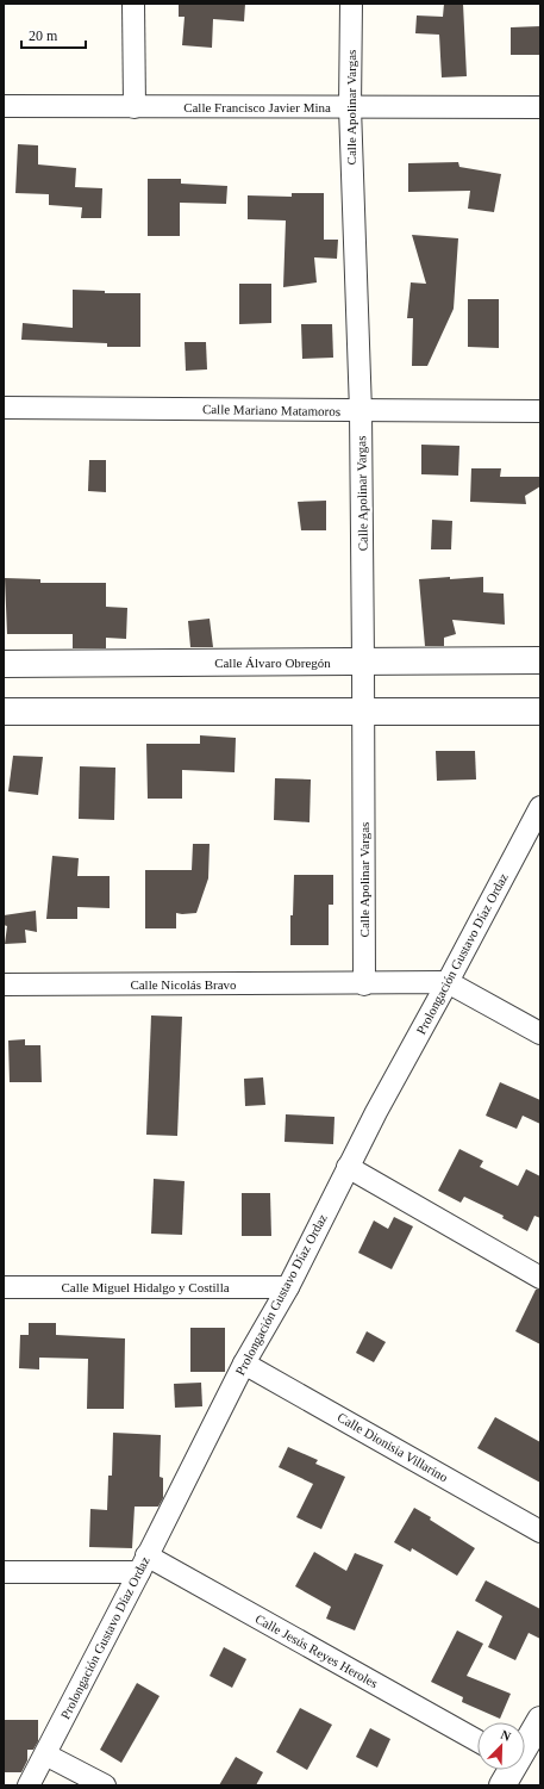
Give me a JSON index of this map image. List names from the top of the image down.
{
  "streets": {
    "street": [
      "Calle Francisco Javier Mina",
      "Calle Apolinar Vargas",
      "Calle Mariano Matamoros",
      "Calle Álvaro Obregón",
      "Prolongación Gustavo Díaz Ordaz",
      "Calle Nicolás Bravo",
      "Calle Miguel Hidalgo y Costilla",
      "Calle Dionisia Villarino",
      "Calle Jesús Reyes Heroles"
    ]
  },
  "crossings": [
    ["Calle Francisco Javier Mina", "Calle Apolinar Vargas"],
    ["Calle Apolinar Vargas", "Calle Mariano Matamoros"],
    ["Calle Apolinar Vargas", "Calle Álvaro Obregón"],
    ["Calle Apolinar Vargas", "Calle Nicolás Bravo"],
    ["Prolongación Gustavo Díaz Ordaz", "Calle Nicolás Bravo"],
    ["Prolongación Gustavo Díaz Ordaz", "Calle Miguel Hidalgo y Costilla"],
    ["Prolongación Gustavo Díaz Ordaz", "Calle Dionisia Villarino"],
    ["Prolongación Gustavo Díaz Ordaz", "Calle Jesús Reyes Heroles"]
  ],
  "scale_bar": "20 m",
  "north": "top right"
}
